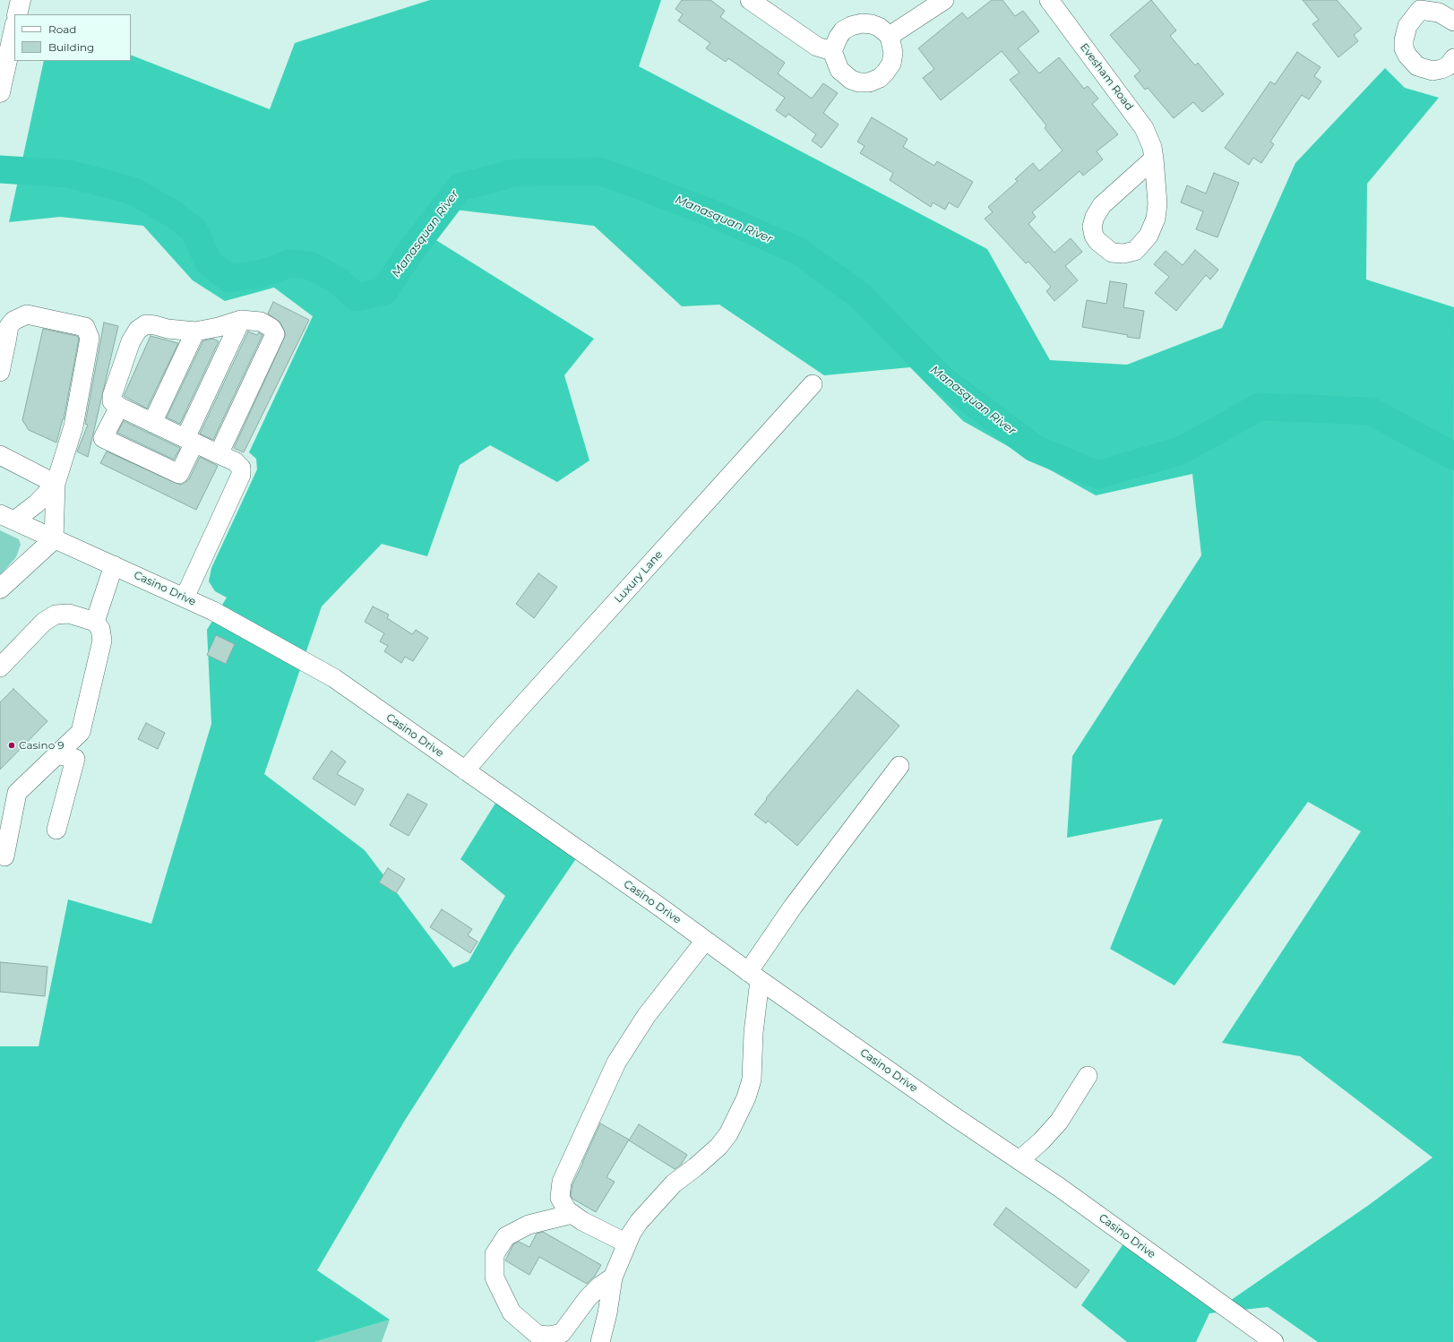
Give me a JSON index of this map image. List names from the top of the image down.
{
  "streets": {
    "street": ["Evesham Road", "Luxury Lane", "Casino Drive"]
  },
  "crossings": [
    ["Luxury Lane", "Casino Drive"]
  ],
  "water": ["Manasquan River"],
  "places": ["Casino 9"],
  "legend": ["Road", "Building"]
}
